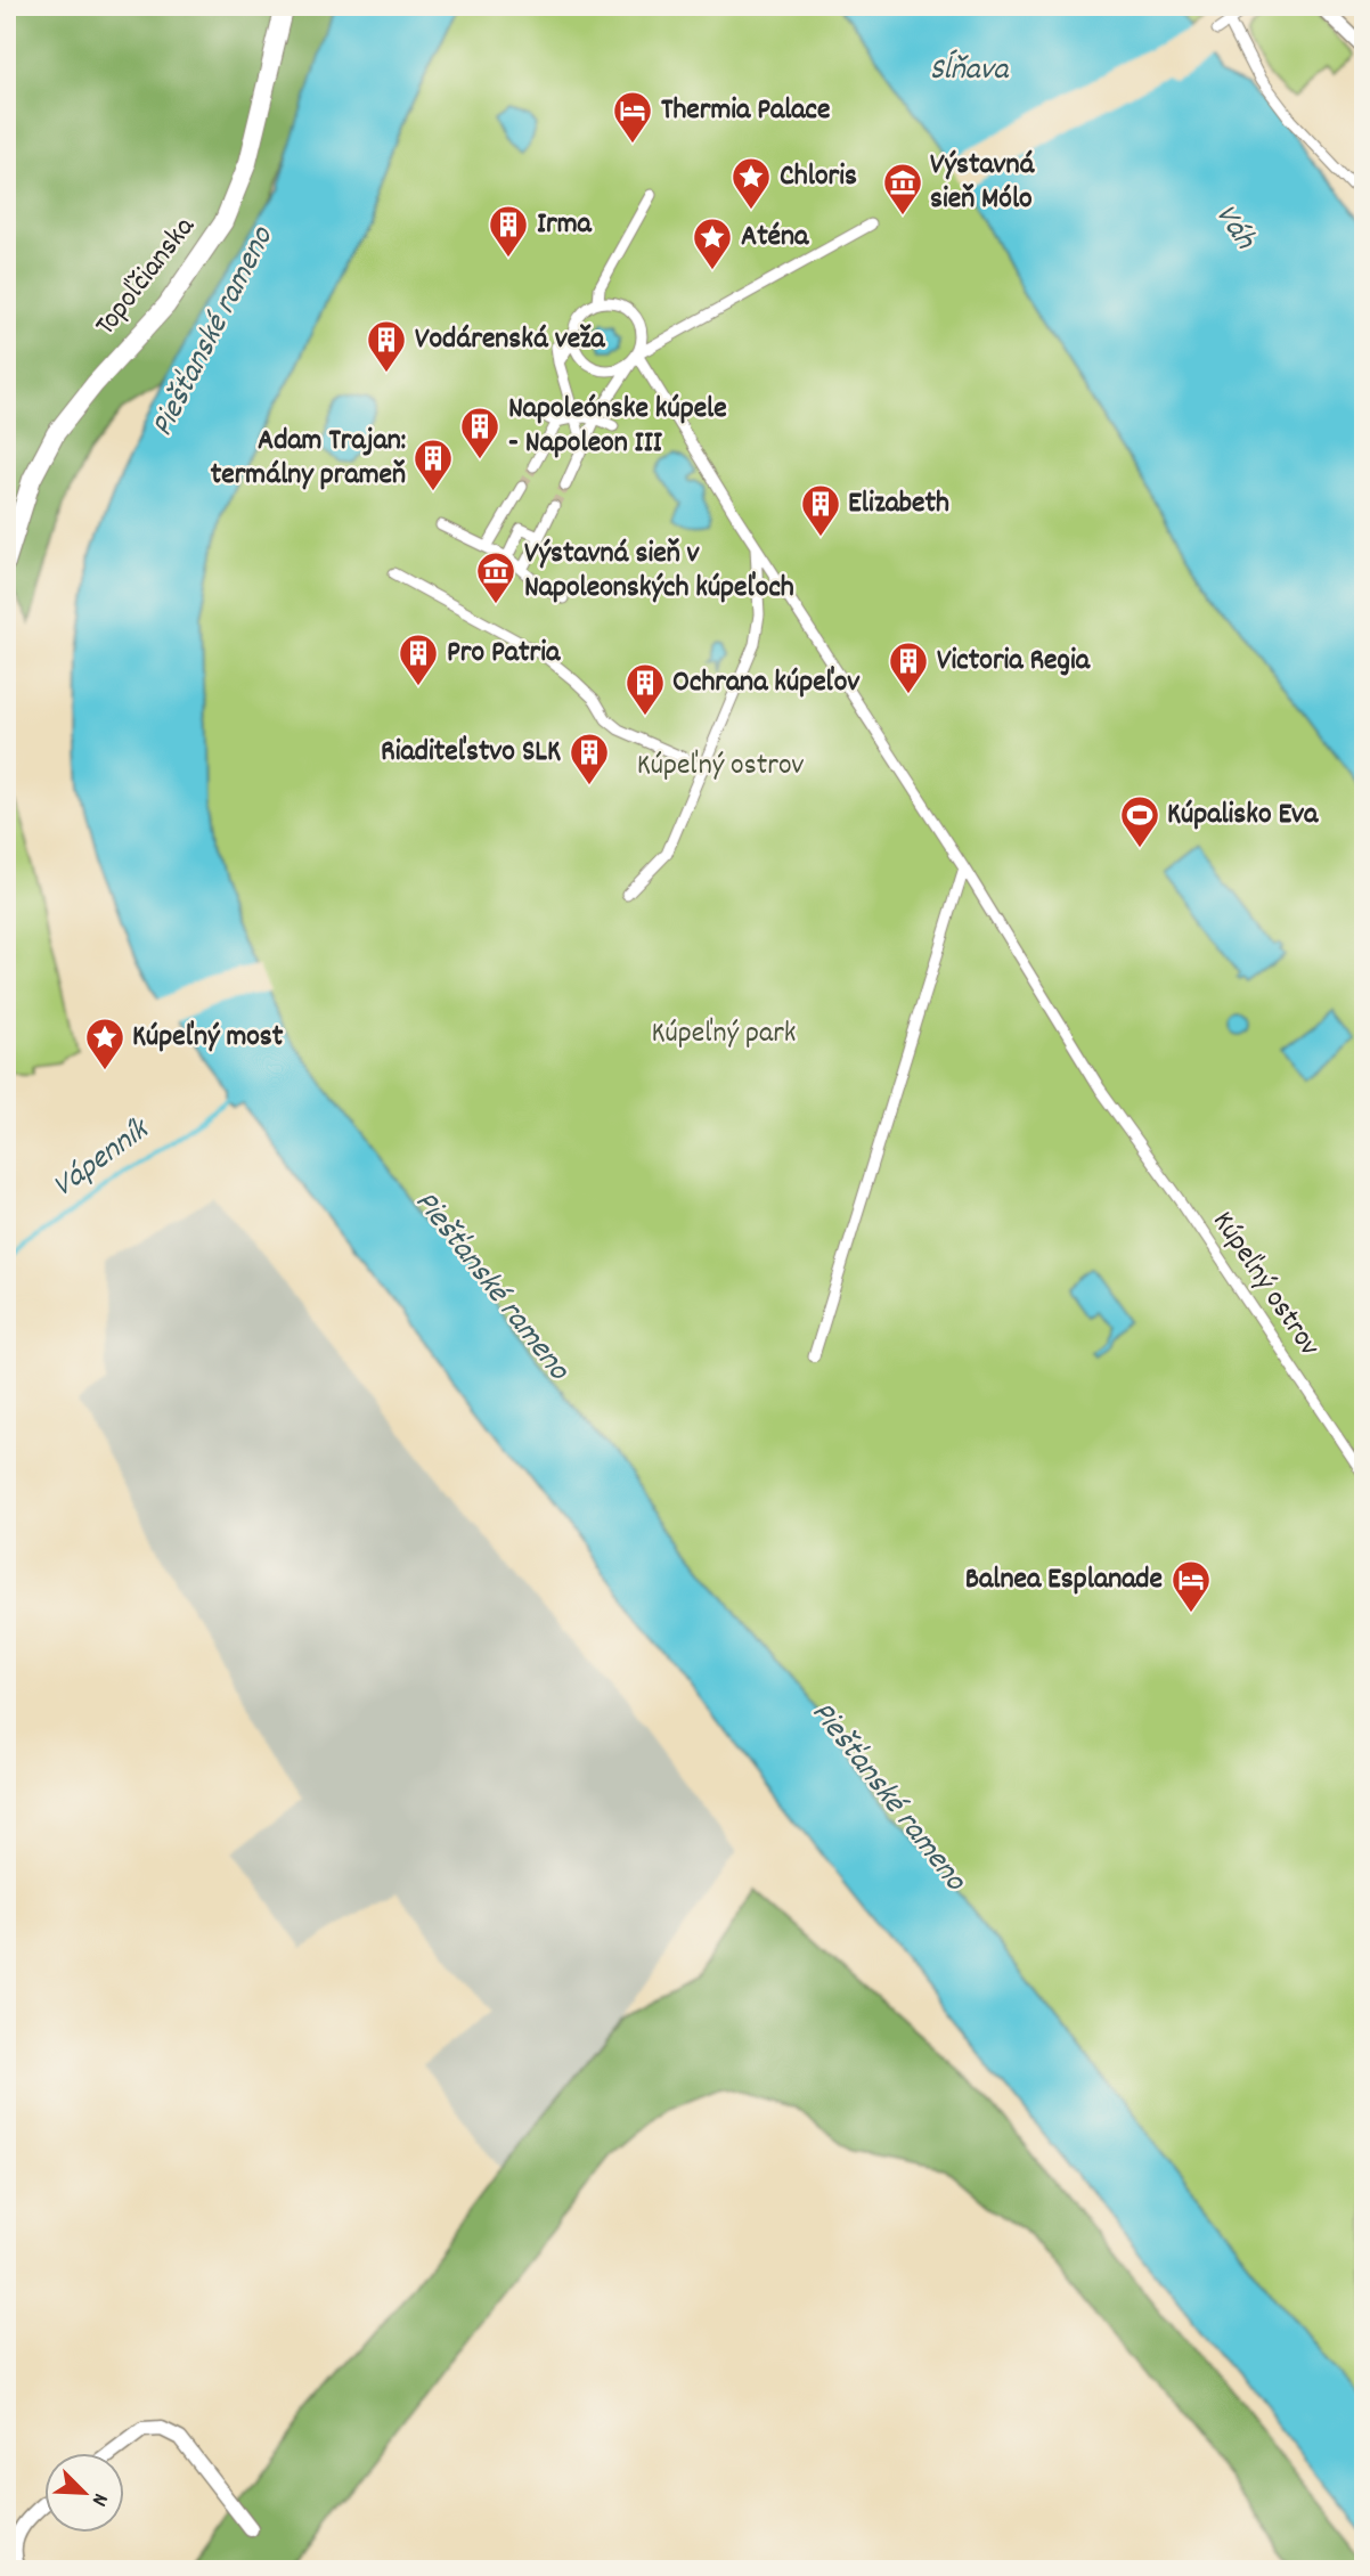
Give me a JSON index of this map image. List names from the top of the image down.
{
  "streets": {
    "main road": ["Topoľčianska"],
    "street": ["Kúpeľný ostrov"]
  },
  "water": [
    "Sĺňava",
    "Váh",
    "Piešťanské rameno",
    "Vápenník"
  ],
  "parks": ["Kúpeľný ostrov", "Kúpeľný park"],
  "places": {
    "hotel": ["Thermia Palace", "Balnea Esplanade"],
    "place": ["Chloris", "Aténa", "Kúpeľný most"],
    "museum": ["Výstavná sieň Mólo", "Výstavná sieň v Napoleonských kúpeľoch"],
    "building": [
      "Irma",
      "Vodárenská veža",
      "Napoleónske kúpele - Napoleon III",
      "Adam Trajan: termálny prameň",
      "Elizabeth",
      "Pro Patria",
      "Victoria Regia",
      "Ochrana kúpeľov",
      "Riaditeľstvo SLK"
    ],
    "sports": ["Kúpalisko Eva"]
  },
  "north": "bottom right"
}
